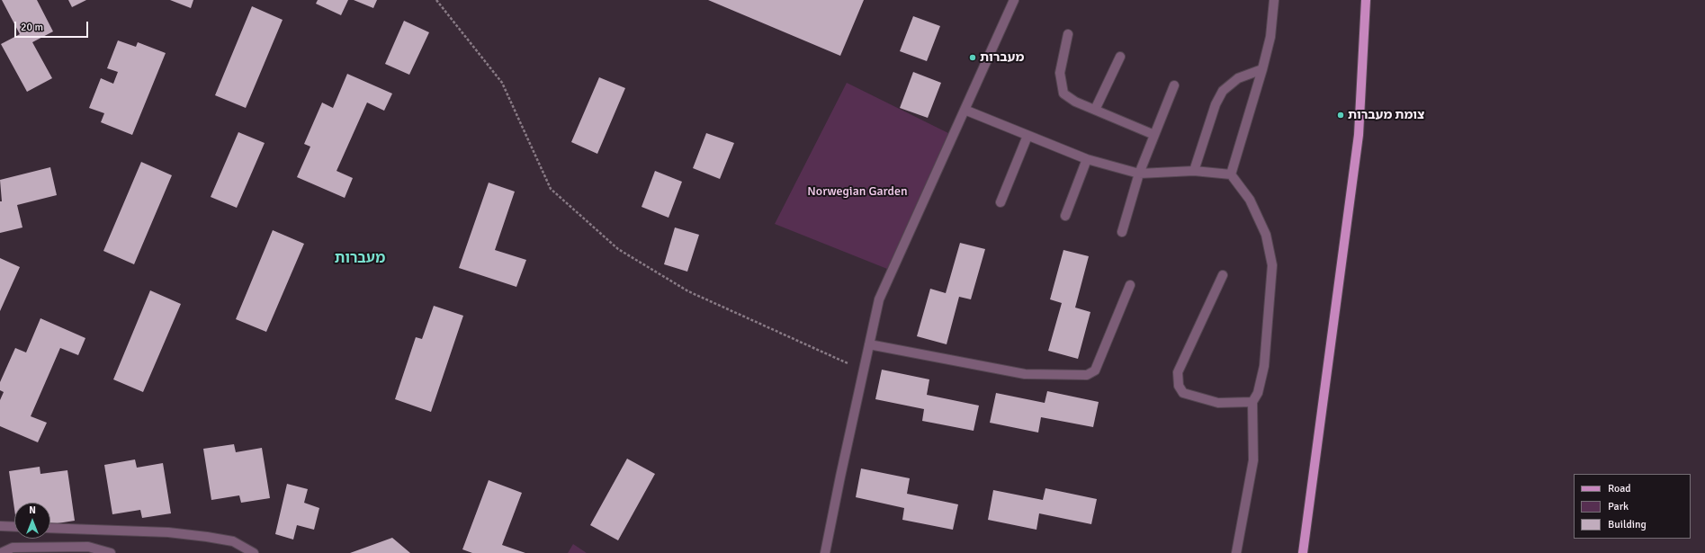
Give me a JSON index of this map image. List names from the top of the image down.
{
  "districts": ["מעברות"],
  "parks": ["Norwegian Garden"],
  "places": ["מעברות", "צומת מעברות"],
  "legend": ["Road", "Park", "Building"],
  "scale_bar": "20 m",
  "north": "top"
}
